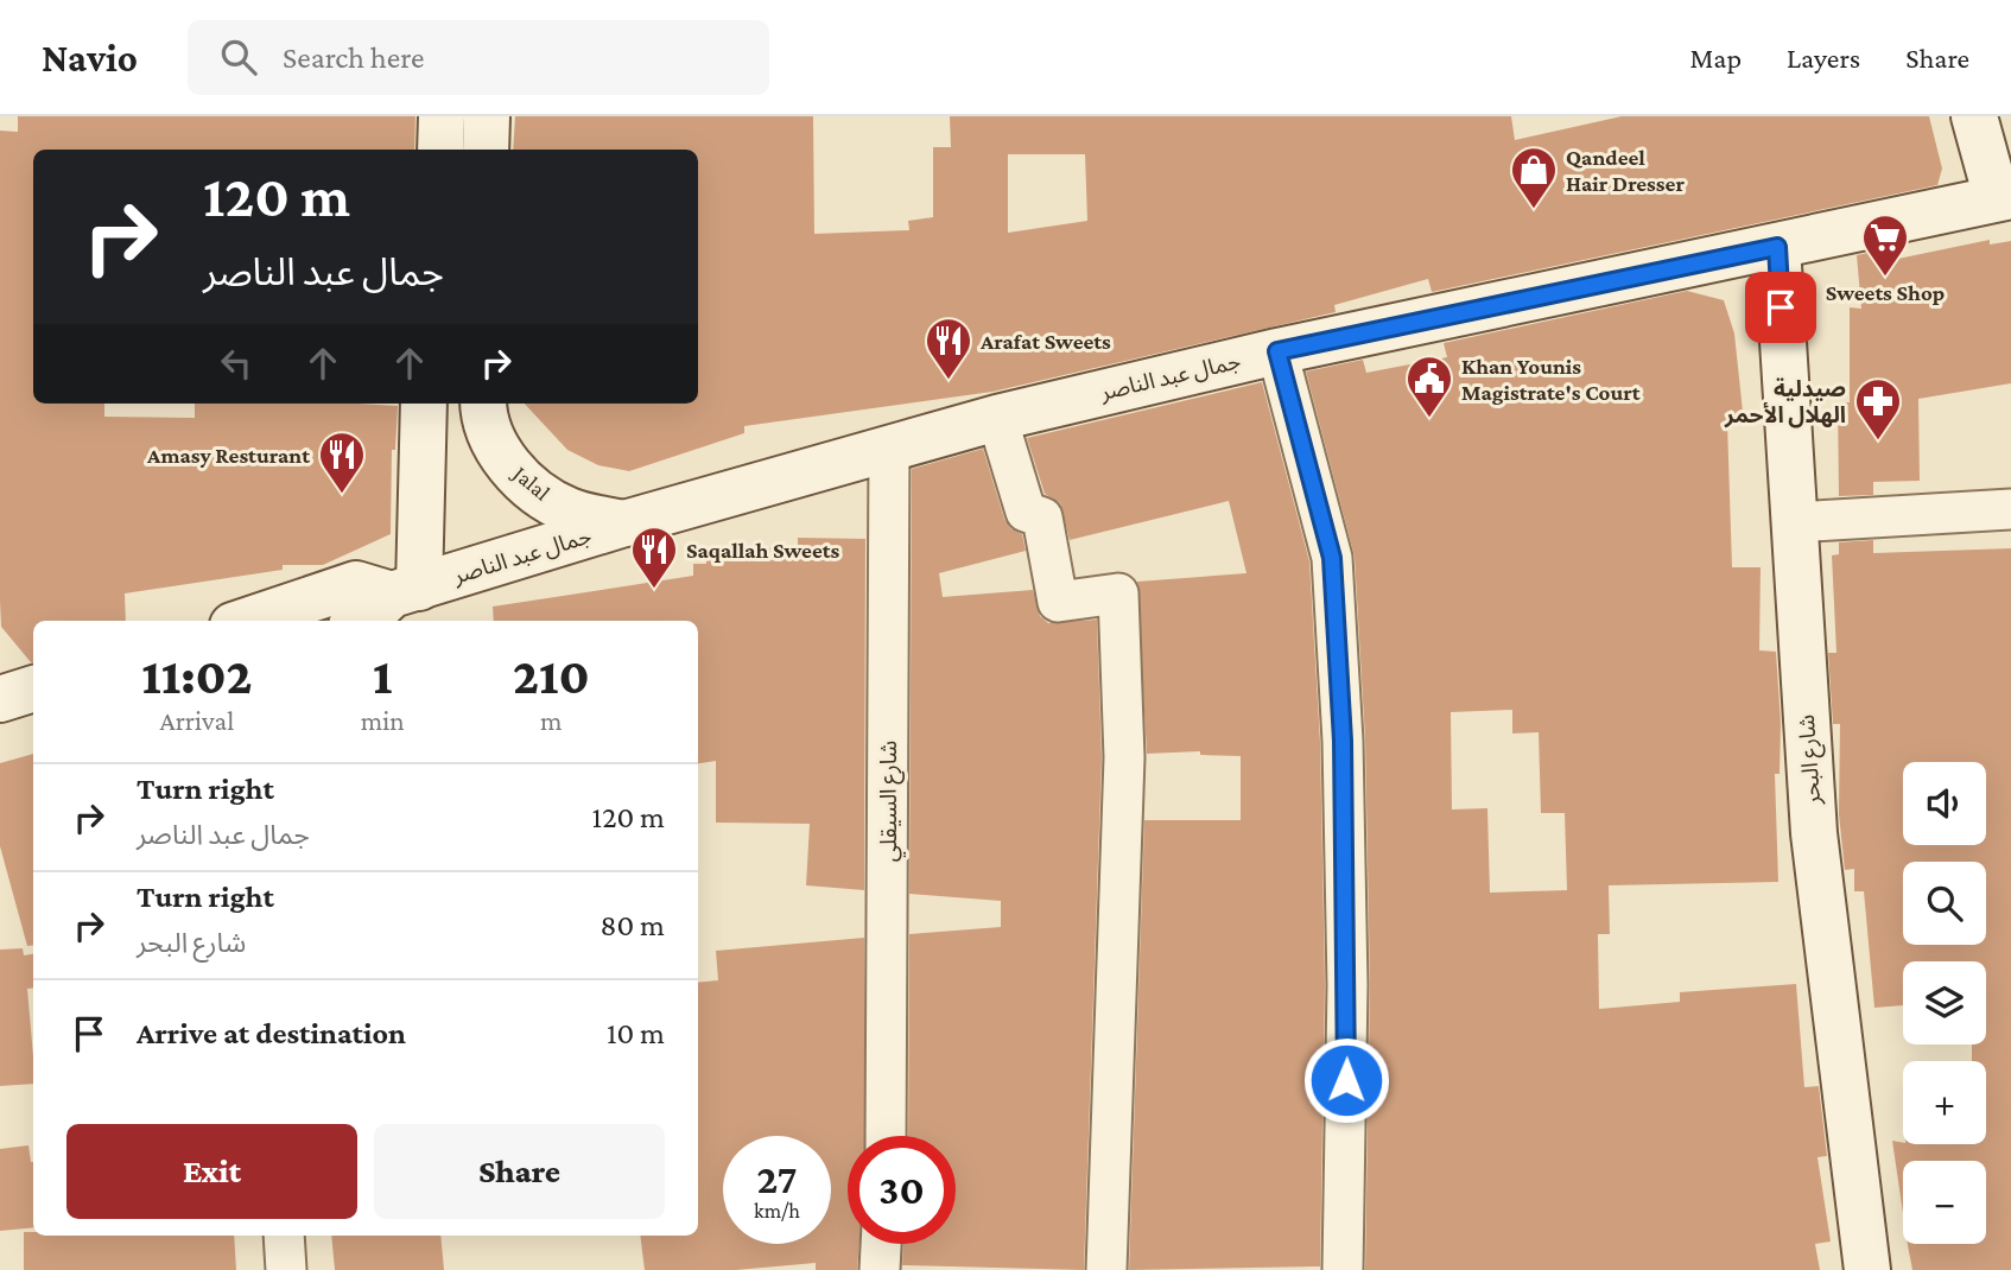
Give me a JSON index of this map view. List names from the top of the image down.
{
  "streets": {
    "main road": ["جمال عبد الناصر", "Jalal", "شارع البحر"],
    "street": ["شارع السيقلي"]
  },
  "crossings": [
    ["جمال عبد الناصر", "Jalal"],
    ["جمال عبد الناصر", "شارع البحر"],
    ["جمال عبد الناصر", "شارع السيقلي"]
  ],
  "places": {
    "shop": ["Qandeel Hair Dresser"],
    "supermarket": ["Sweets Shop"],
    "restaurant": ["Arafat Sweets", "Amasy Resturant", "Saqallah Sweets"],
    "public building": ["Khan Younis Magistrate's Court"],
    "pharmacy": ["صيدلية الهلال الأحمر"]
  },
  "page": {
    "header": "Navio",
    "search": "Search here",
    "nav": ["Map", "Layers", "Share"],
    "turn": ["120 m", "جمال عبد الناصر"],
    "eta": [
      "11:02",
      "Arrival",
      "1",
      "min",
      "210",
      "m"
    ],
    "map_buttons": ["+", "−"],
    "list": [
      {
        "name": "Turn right",
        "note": "جمال عبد الناصر",
        "value": "120 m"
      },
      {
        "name": "Turn right",
        "note": "شارع البحر",
        "value": "80 m"
      },
      {
        "name": "Arrive at destination",
        "value": "10 m"
      }
    ],
    "buttons": ["Exit", "Share"],
    "speed": "27 km/h",
    "limit": "30"
  }
}
